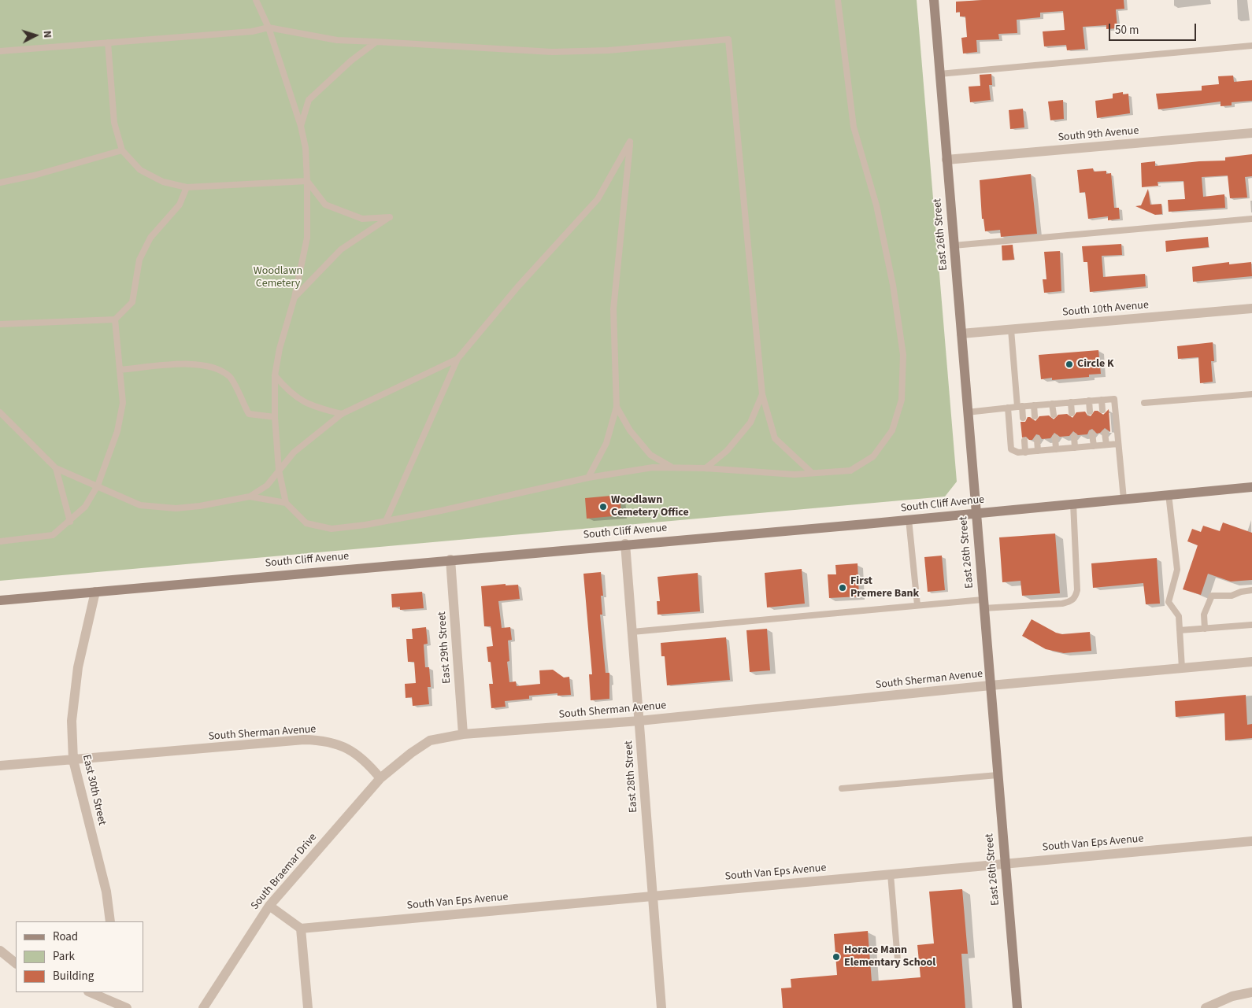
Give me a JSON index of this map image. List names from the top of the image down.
{
  "streets": {
    "main road": ["East 26th Street", "South Cliff Avenue"],
    "street": [
      "South 9th Avenue",
      "South 10th Avenue",
      "East 29th Street",
      "South Sherman Avenue",
      "East 28th Street",
      "East 30th Street",
      "South Van Eps Avenue",
      "South Braemar Drive"
    ]
  },
  "crossings": [
    ["South 9th Avenue", "East 26th Street"],
    ["East 26th Street", "South 10th Avenue"],
    ["East 26th Street", "South Cliff Avenue"],
    ["East 26th Street", "South Sherman Avenue"],
    ["East 26th Street", "South Van Eps Avenue"],
    ["South Cliff Avenue", "East 29th Street"],
    ["South Cliff Avenue", "East 28th Street"],
    ["South Cliff Avenue", "East 30th Street"],
    ["East 29th Street", "South Sherman Avenue"],
    ["South Sherman Avenue", "East 28th Street"],
    ["South Sherman Avenue", "East 30th Street"],
    ["South Sherman Avenue", "South Braemar Drive"],
    ["East 28th Street", "South Van Eps Avenue"]
  ],
  "parks": ["Woodlawn Cemetery"],
  "places": [
    "Circle K",
    "Woodlawn Cemetery Office",
    "First Premere Bank",
    "Horace Mann Elementary School"
  ],
  "legend": ["Road", "Park", "Building"],
  "scale_bar": "50 m",
  "north": "right"
}
